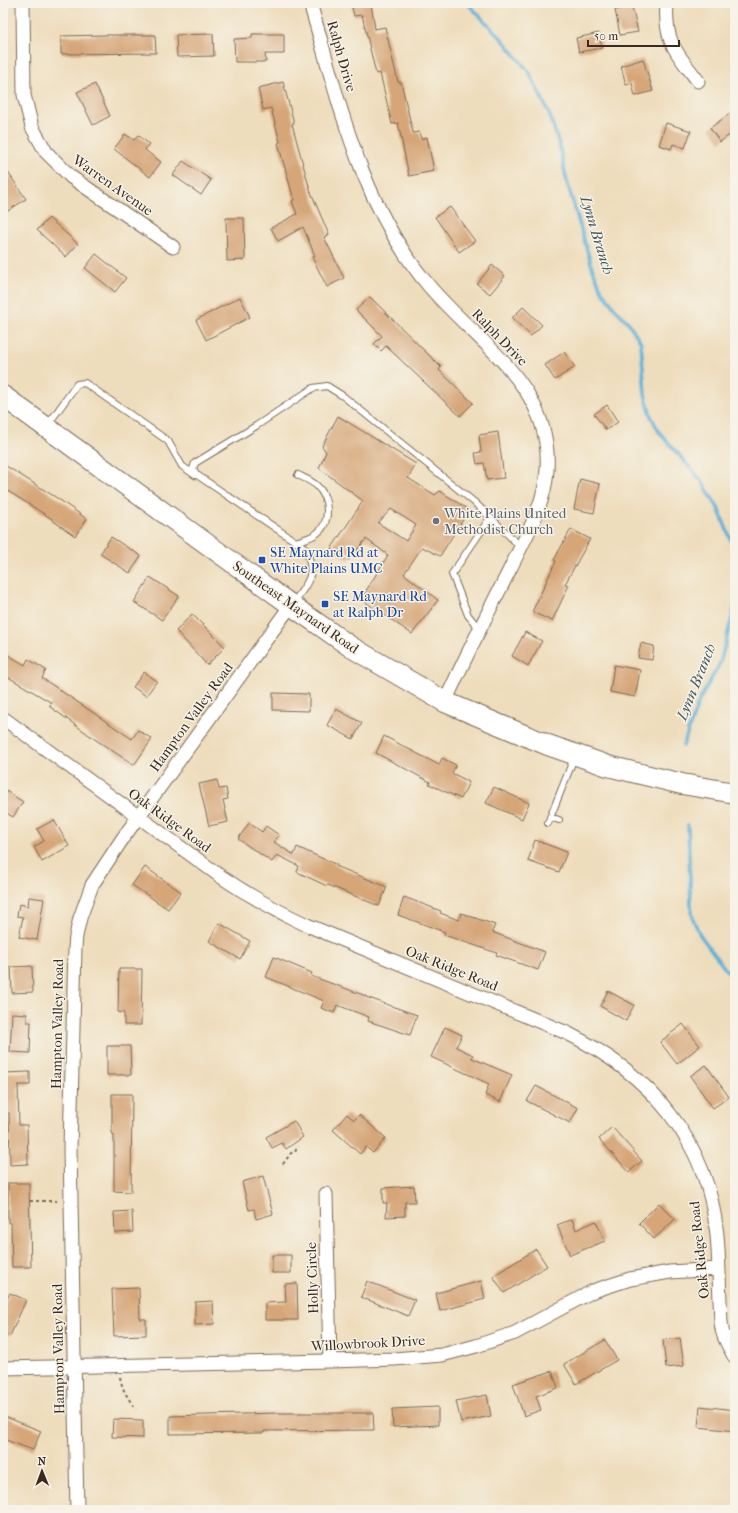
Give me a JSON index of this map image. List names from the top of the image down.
{
  "streets": {
    "main road": ["Southeast Maynard Road"],
    "street": [
      "Ralph Drive",
      "Warren Avenue",
      "Hampton Valley Road",
      "Oak Ridge Road",
      "Holly Circle",
      "Willowbrook Drive"
    ]
  },
  "crossings": [
    ["Ralph Drive", "Southeast Maynard Road"],
    ["Southeast Maynard Road", "Hampton Valley Road"],
    ["Hampton Valley Road", "Oak Ridge Road"],
    ["Hampton Valley Road", "Willowbrook Drive"],
    ["Oak Ridge Road", "Willowbrook Drive"],
    ["Holly Circle", "Willowbrook Drive"]
  ],
  "water": ["Lynn Branch"],
  "places": {
    "other": ["White Plains United Methodist Church"],
    "transit": ["SE Maynard Rd at White Plains UMC", "SE Maynard Rd at Ralph Dr"]
  },
  "scale_bar": "50 m",
  "north": "top"
}
